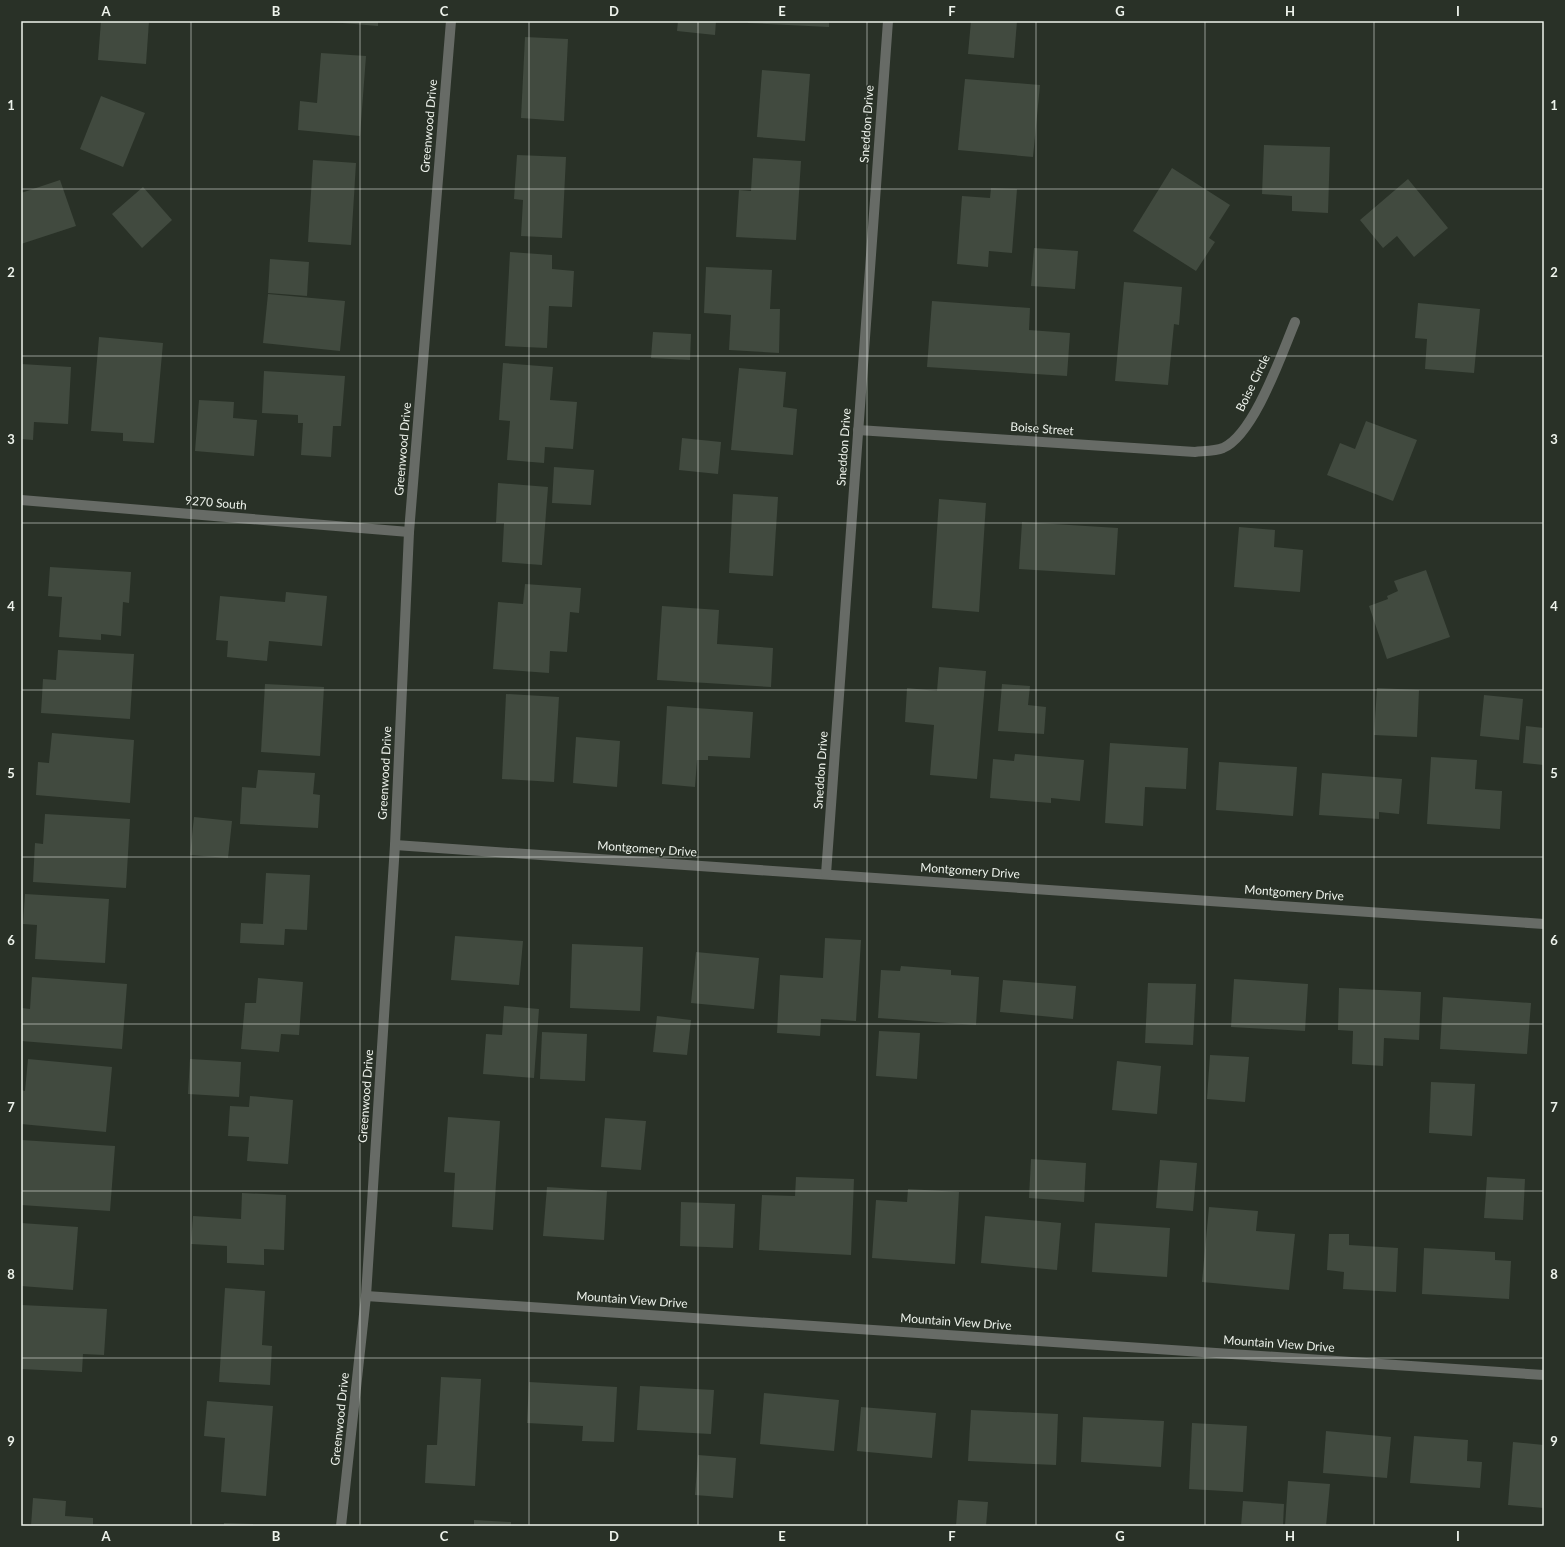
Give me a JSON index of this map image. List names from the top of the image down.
{
  "streets": {
    "street": [
      "Sneddon Drive",
      "Greenwood Drive",
      "Boise Circle",
      "Boise Street",
      "9270 South",
      "Montgomery Drive",
      "Mountain View Drive"
    ]
  },
  "crossings": [
    ["Sneddon Drive", "Boise Street"],
    ["Sneddon Drive", "Montgomery Drive"],
    ["Greenwood Drive", "9270 South"],
    ["Greenwood Drive", "Montgomery Drive"],
    ["Greenwood Drive", "Mountain View Drive"],
    ["Boise Circle", "Boise Street"]
  ],
  "grid": {
    "columns": [
      "A",
      "B",
      "C",
      "D",
      "E",
      "F",
      "G",
      "H",
      "I"
    ],
    "rows": [
      "1",
      "2",
      "3",
      "4",
      "5",
      "6",
      "7",
      "8",
      "9"
    ]
  }
}
